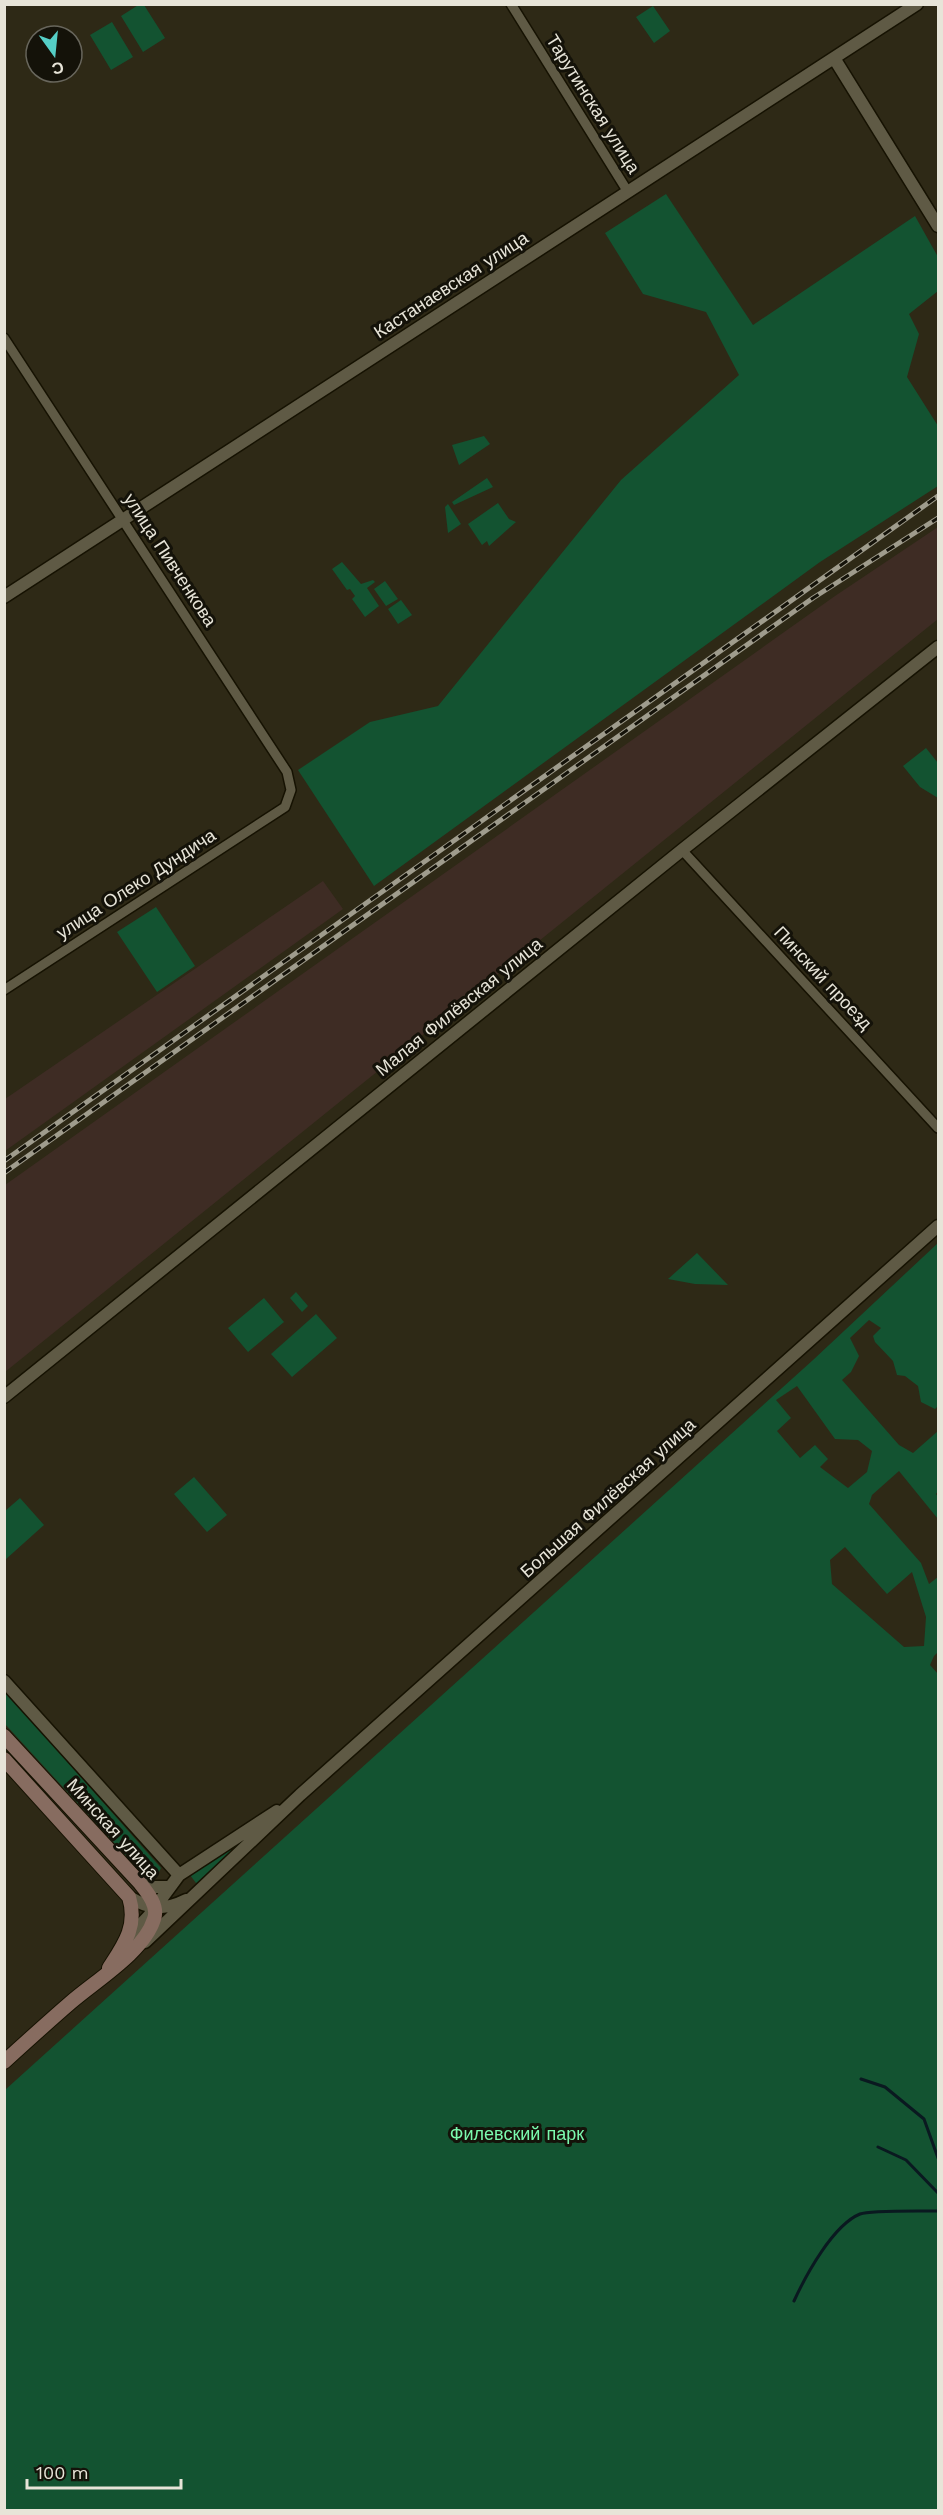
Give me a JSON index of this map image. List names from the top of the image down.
{
  "streets": {
    "main road": ["Большая Филёвская улица", "Минская улица"],
    "street": [
      "Тарутинская улица",
      "Кастанаевская улица",
      "улица Пивченкова",
      "улица Олеко Дундича",
      "Пинский проезд",
      "Малая Филёвская улица"
    ]
  },
  "crossings": [
    ["Тарутинская улица", "Кастанаевская улица"],
    ["Кастанаевская улица", "улица Пивченкова"],
    ["улица Пивченкова", "улица Олеко Дундича"],
    ["Пинский проезд", "Малая Филёвская улица"],
    ["Большая Филёвская улица", "Минская улица"]
  ],
  "parks": ["Филевский парк"],
  "scale_bar": "100 m",
  "north": "bottom"
}
